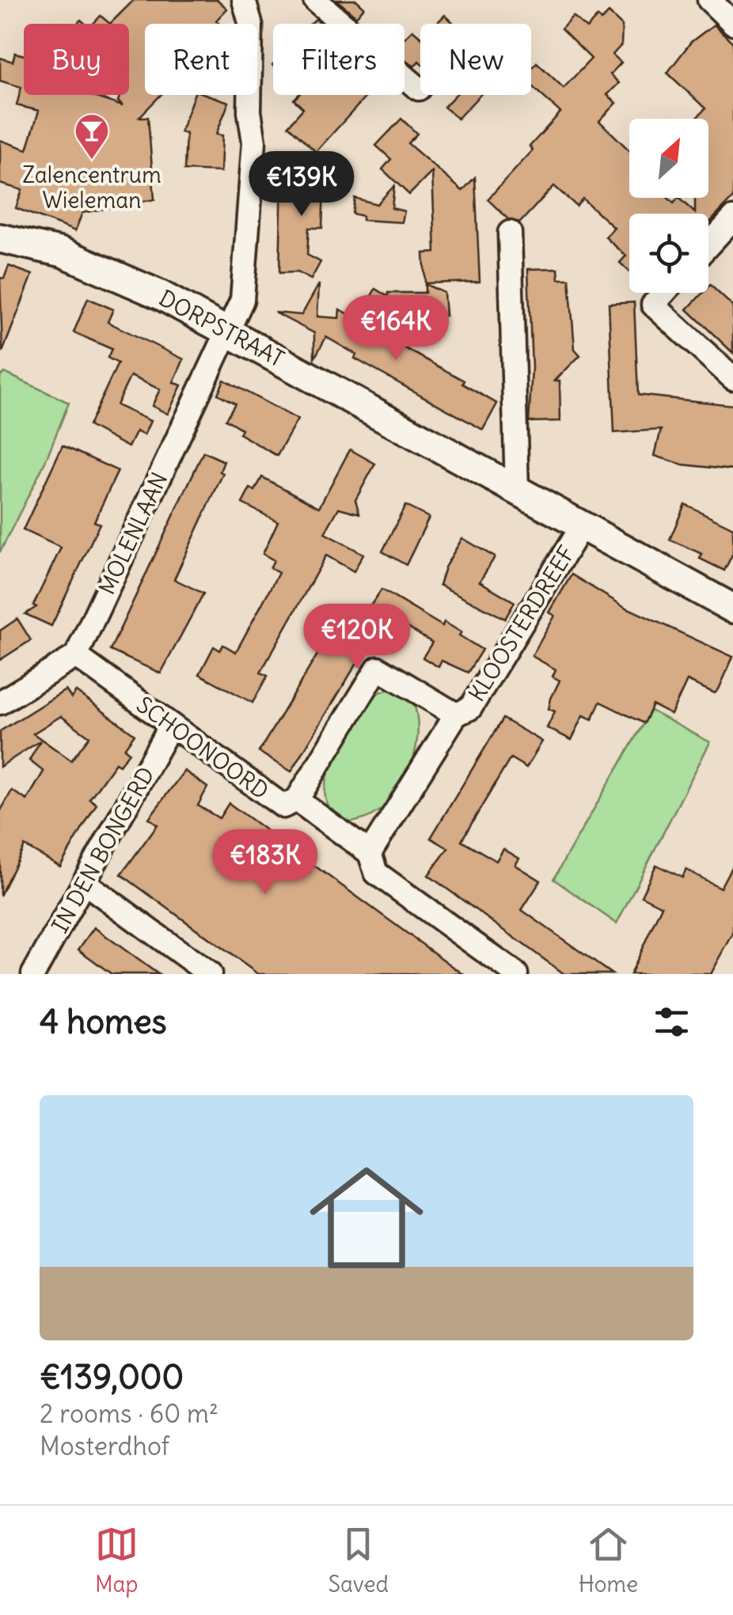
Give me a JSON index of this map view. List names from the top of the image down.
{
  "streets": {
    "street": [
      "DORPSTRAAT",
      "MOLENLAAN",
      "KLOOSTERDREEF",
      "SCHOONOORD",
      "IN DEN BONGERD"
    ]
  },
  "crossings": [
    ["DORPSTRAAT", "MOLENLAAN"],
    ["DORPSTRAAT", "KLOOSTERDREEF"],
    ["MOLENLAAN", "SCHOONOORD"],
    ["KLOOSTERDREEF", "SCHOONOORD"],
    ["SCHOONOORD", "IN DEN BONGERD"]
  ],
  "places": {
    "bar": ["Zalencentrum Wieleman"]
  },
  "north": "top right",
  "page": {
    "chip": [
      "Buy",
      "Rent",
      "Filters",
      "New"
    ],
    "price": [
      "€139K",
      "€164K",
      "€120K",
      "€183K"
    ],
    "heading": "4 homes",
    "list": [
      {
        "name": "€139,000",
        "note": "2 rooms · 60 m² · Mosterdhof"
      }
    ],
    "tabs": ["Map", "Saved", "Home"]
  }
}
